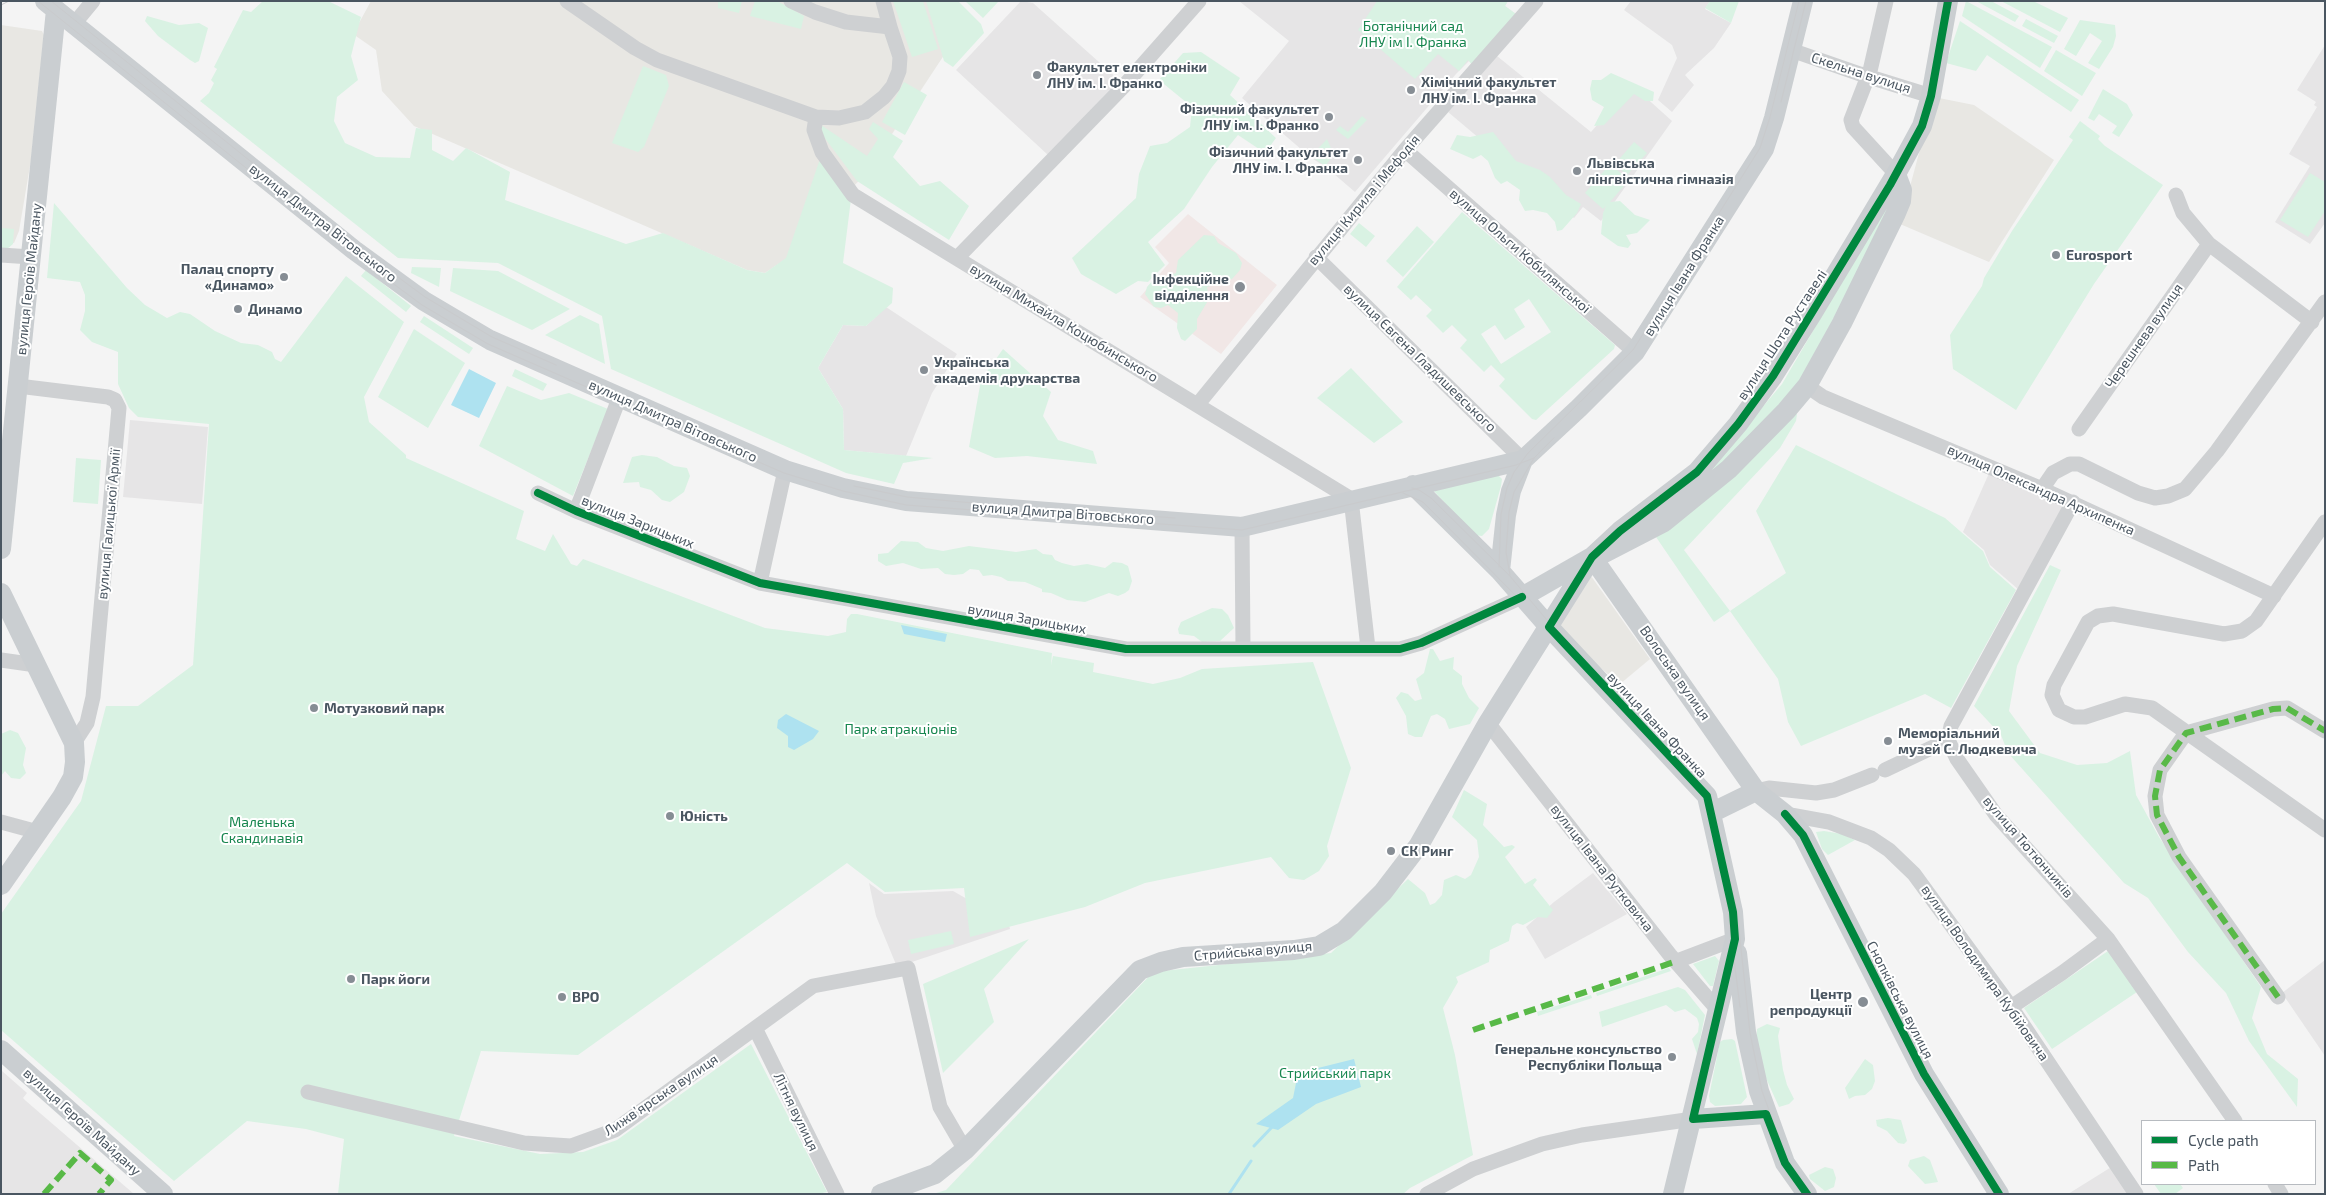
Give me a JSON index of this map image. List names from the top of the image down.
{
  "streets": {
    "main road": [
      "вулиця Дмитра Вітовського",
      "вулиця Івана Франка",
      "вулиця Героїв Майдану",
      "вулиця Шота Руставелі",
      "Волоська вулиця",
      "Стрийська вулиця",
      "Снопківська вулиця"
    ],
    "street": [
      "Скельна вулиця",
      "вулиця Кирила і Мефодія",
      "вулиця Ольги Кобилянської",
      "вулиця Михайла Коцюбинського",
      "Черешнева вулиця",
      "вулиця Євгена Гладишевського",
      "вулиця Олександра Архипенка",
      "вулиця Зарицьких",
      "вулиця Галицької Армії",
      "вулиця Тютюнників",
      "вулиця Івана Рутковича",
      "вулиця Володимира Кубійовича",
      "Лижвʼярська вулиця",
      "Літня вулиця"
    ]
  },
  "crossings": [
    ["Скельна вулиця", "вулиця Івана Франка"],
    ["Скельна вулиця", "вулиця Шота Руставелі"],
    ["вулиця Кирила і Мефодія", "вулиця Ольги Кобилянської"],
    ["вулиця Кирила і Мефодія", "вулиця Михайла Коцюбинського"],
    ["вулиця Кирила і Мефодія", "вулиця Євгена Гладишевського"],
    ["вулиця Дмитра Вітовського", "вулиця Івана Франка"],
    ["вулиця Дмитра Вітовського", "вулиця Героїв Майдану"],
    ["вулиця Дмитра Вітовського", "вулиця Михайла Коцюбинського"],
    ["вулиця Дмитра Вітовського", "вулиця Євгена Гладишевського"],
    ["вулиця Ольги Кобилянської", "вулиця Івана Франка"],
    ["вулиця Івана Франка", "вулиця Шота Руставелі"],
    ["вулиця Івана Франка", "вулиця Євгена Гладишевського"],
    ["вулиця Івана Франка", "вулиця Зарицьких"],
    ["вулиця Івана Франка", "вулиця Івана Рутковича"],
    ["вулиця Івана Франка", "Стрийська вулиця"],
    ["вулиця Героїв Майдану", "вулиця Галицької Армії"],
    ["вулиця Шота Руставелі", "Волоська вулиця"],
    ["вулиця Шота Руставелі", "Стрийська вулиця"],
    ["Волоська вулиця", "Снопківська вулиця"],
    ["вулиця Івана Рутковича", "Стрийська вулиця"],
    ["Стрийська вулиця", "Лижвʼярська вулиця"],
    ["вулиця Володимира Кубійовича", "Снопківська вулиця"],
    ["Лижвʼярська вулиця", "Літня вулиця"]
  ],
  "parks": [
    "Ботанічний сад ЛНУ ім І. Франка",
    "Парк атракціонів",
    "Маленька Скандинавія",
    "Стрийський парк"
  ],
  "places": [
    "Факультет електроніки ЛНУ ім. І. Франко",
    "Хімічний факультет ЛНУ ім. І. Франка",
    "Фізичний факультет ЛНУ ім. І. Франко",
    "Фізичний факультет ЛНУ ім. І. Франка",
    "Львівська лінгвістична гімназія",
    "Eurosport",
    "Палац спорту «Динамо»",
    "Інфекційне відділення",
    "Динамо",
    "Українська академія друкарства",
    "Мотузковий парк",
    "Меморіальний музей С. Людкевича",
    "Юність",
    "СК Ринг",
    "Парк йоги",
    "ВРО",
    "Центр репродукції",
    "Генеральне консульство Республіки Польща"
  ],
  "legend": ["Cycle path", "Path"]
}
